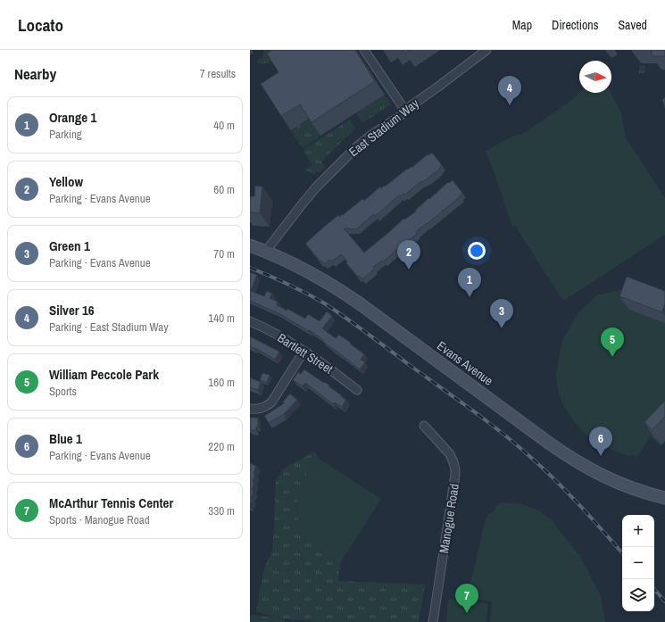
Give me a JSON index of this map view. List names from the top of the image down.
{
  "streets": {
    "street": [
      "East Stadium Way",
      "Bartlett Street",
      "Evans Avenue",
      "Manogue Road"
    ]
  },
  "crossings": [
    ["East Stadium Way", "Evans Avenue"]
  ],
  "north": "right",
  "page": {
    "header": "Locato",
    "nav": ["Map", "Directions", "Saved"],
    "heading": ["Nearby", "7 results"],
    "pins": [
      "4",
      "2",
      "1",
      "3",
      "5",
      "6",
      "7"
    ],
    "list": [
      {
        "mark": "1",
        "name": "Orange 1",
        "note": "Parking",
        "value": "40 m"
      },
      {
        "mark": "2",
        "name": "Yellow",
        "note": "Parking · Evans Avenue",
        "value": "60 m"
      },
      {
        "mark": "3",
        "name": "Green 1",
        "note": "Parking · Evans Avenue",
        "value": "70 m"
      },
      {
        "mark": "4",
        "name": "Silver 16",
        "note": "Parking · East Stadium Way",
        "value": "140 m"
      },
      {
        "mark": "5",
        "name": "William Peccole Park",
        "note": "Sports",
        "value": "160 m"
      },
      {
        "mark": "6",
        "name": "Blue 1",
        "note": "Parking · Evans Avenue",
        "value": "220 m"
      },
      {
        "mark": "7",
        "name": "McArthur Tennis Center",
        "note": "Sports · Manogue Road",
        "value": "330 m"
      }
    ],
    "map_buttons": ["+", "−"]
  }
}
